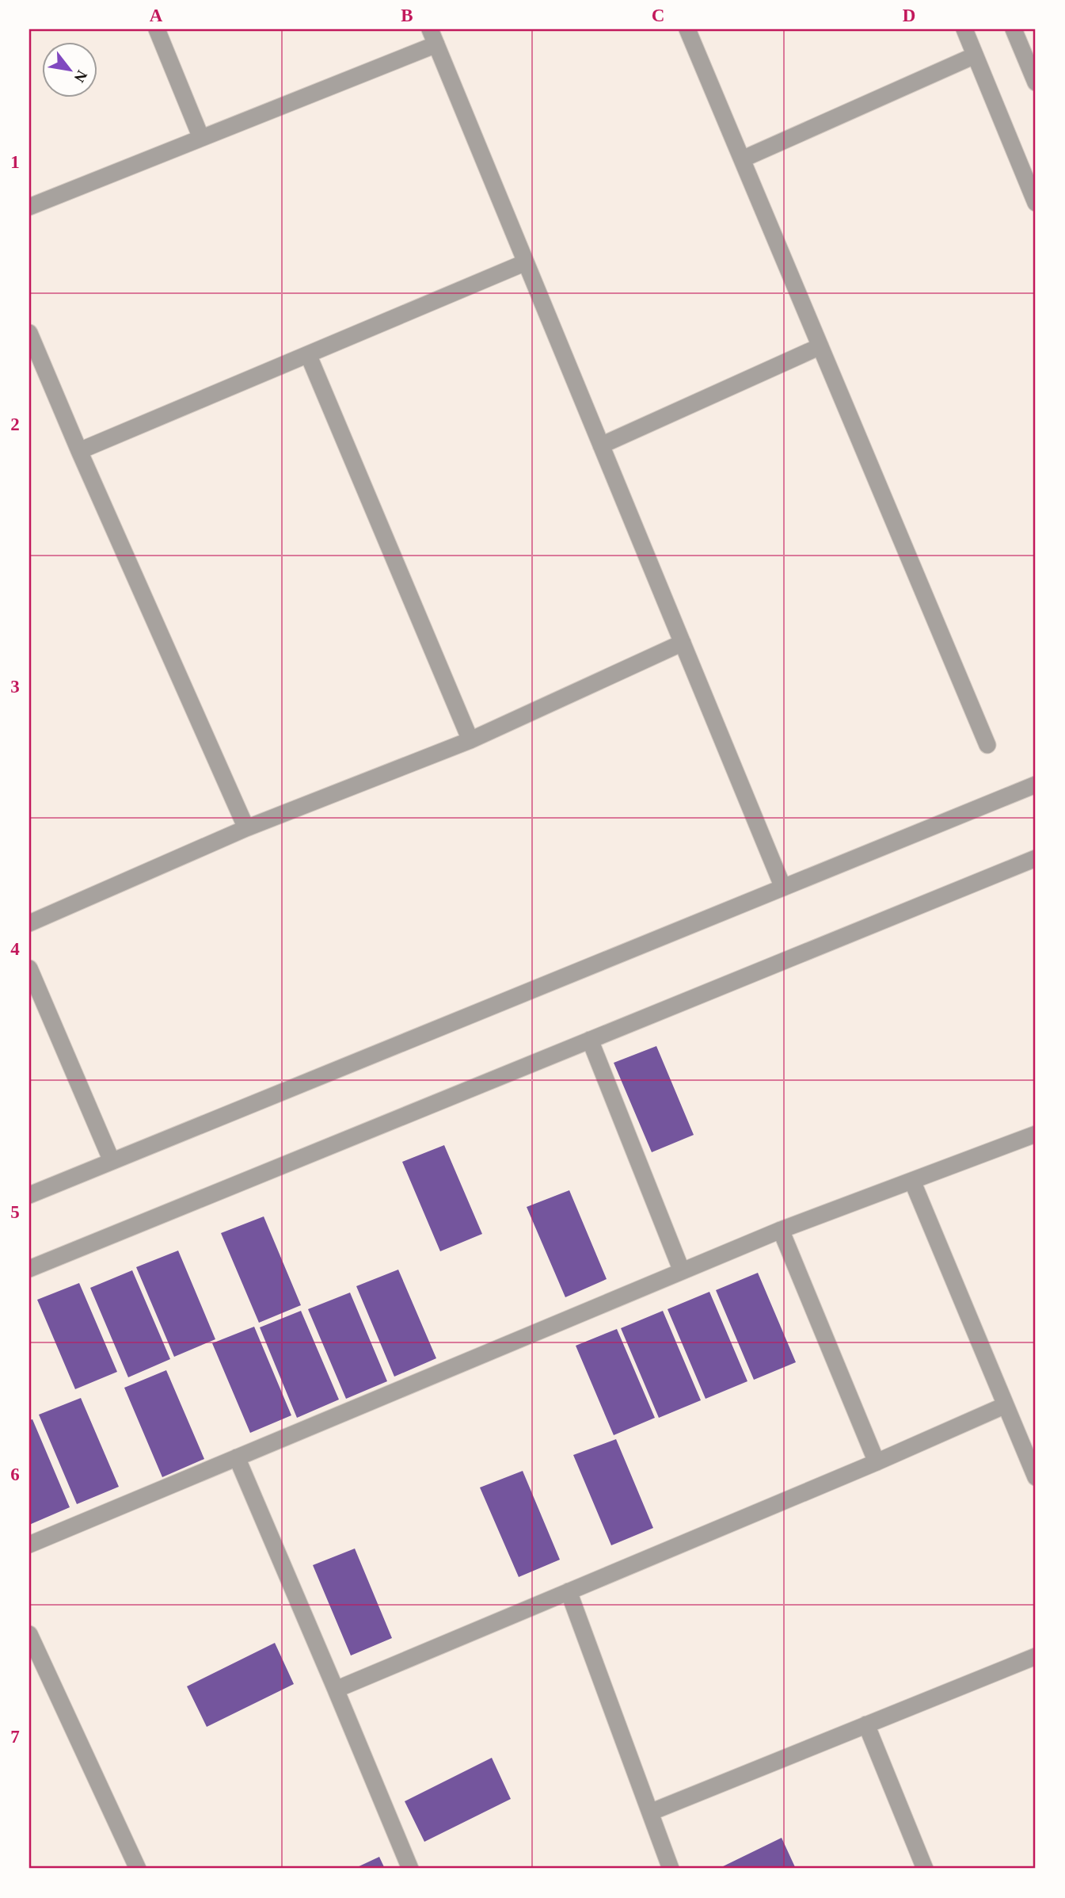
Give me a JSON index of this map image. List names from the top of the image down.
{
  "north": "bottom right",
  "grid": {
    "columns": [
      "A",
      "B",
      "C",
      "D"
    ],
    "rows": [
      "1",
      "2",
      "3",
      "4",
      "5",
      "6",
      "7"
    ]
  }
}
